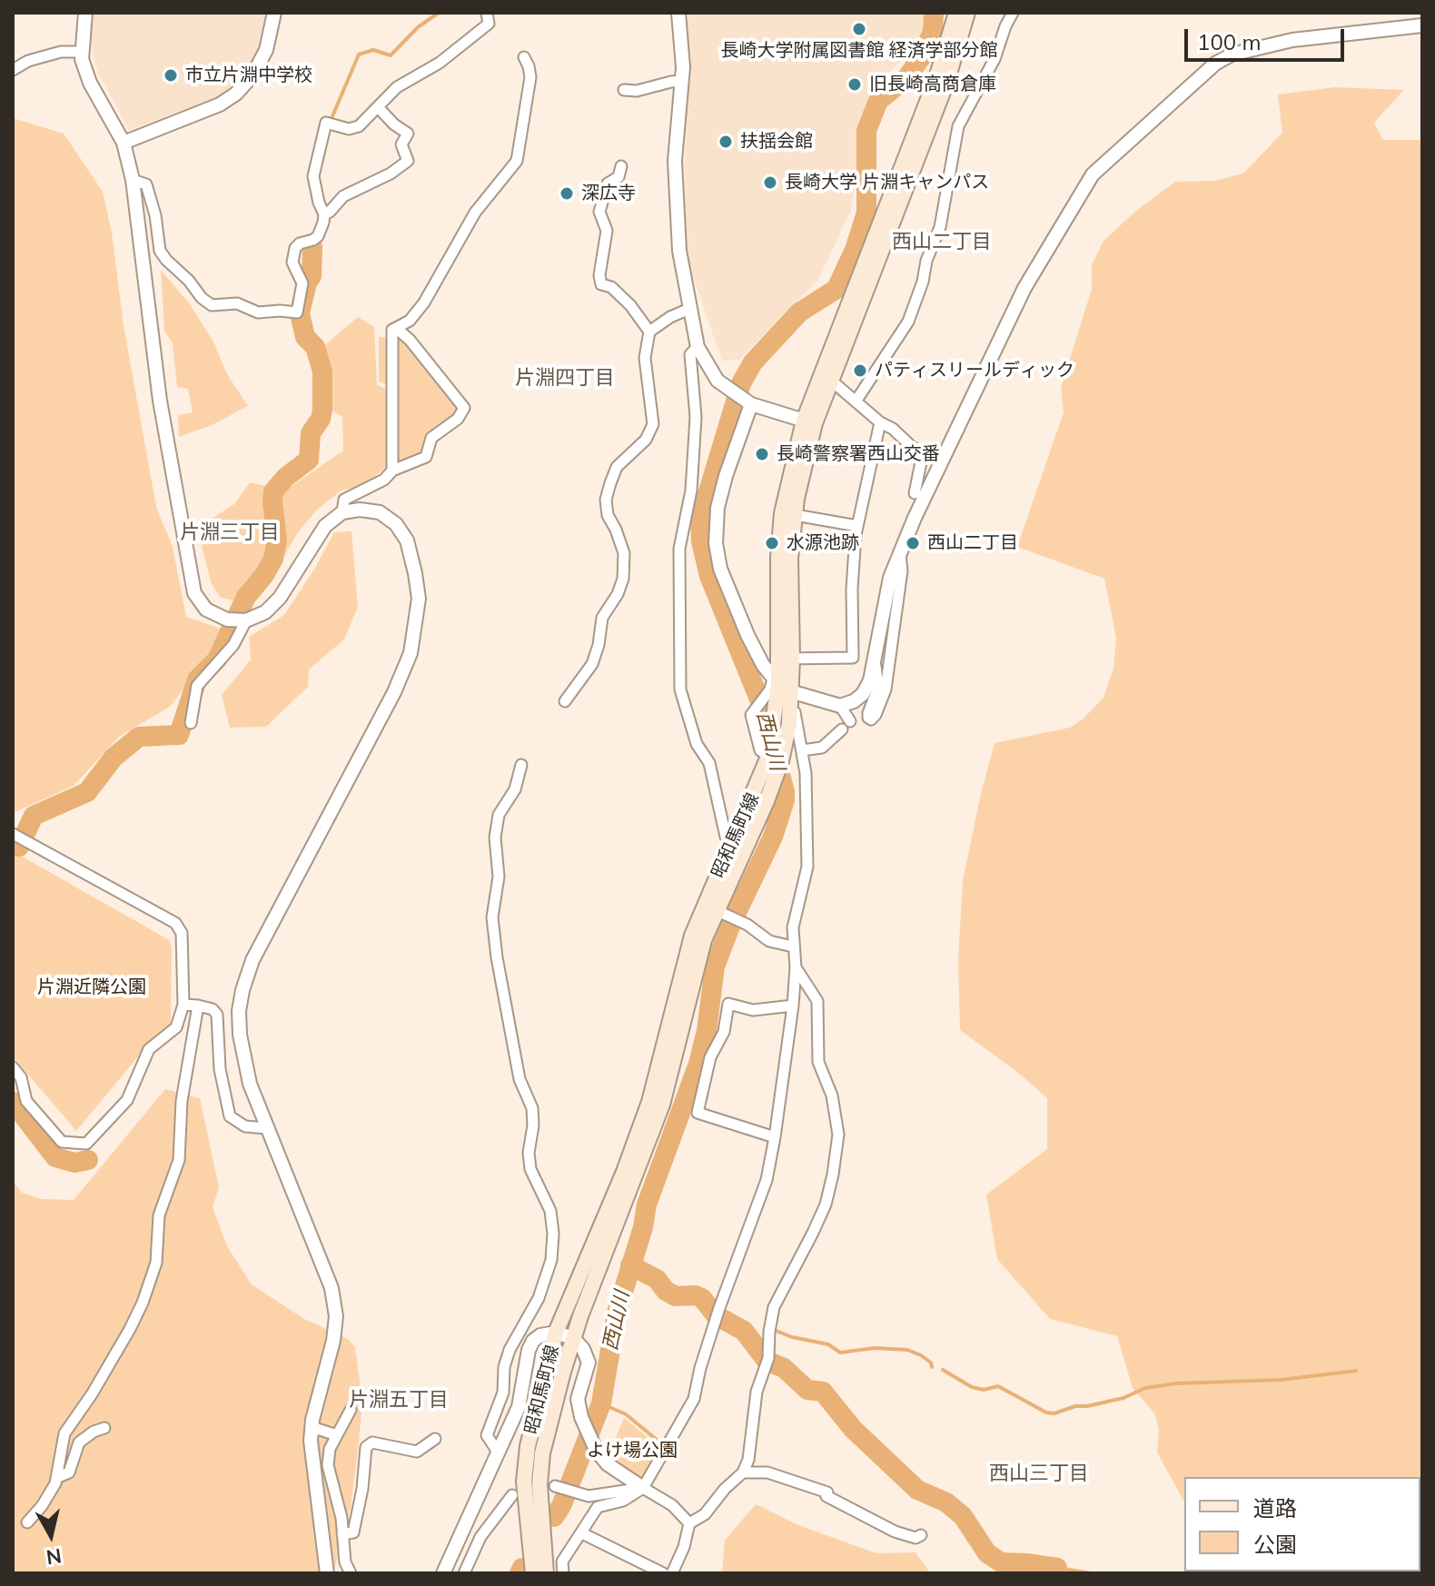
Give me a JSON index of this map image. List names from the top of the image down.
{
  "streets": {
    "main road": ["昭和馬町線"]
  },
  "districts": [
    "西山二丁目",
    "片淵四丁目",
    "片淵三丁目",
    "片淵五丁目",
    "西山三丁目"
  ],
  "water": ["西山川"],
  "parks": ["片淵近隣公園", "よけ場公園"],
  "places": [
    "長崎大学附属図書館 経済学部分館",
    "市立片淵中学校",
    "旧長崎高商倉庫",
    "扶揺会館",
    "長崎大学 片淵キャンパス",
    "深広寺",
    "パティスリールディック",
    "長崎警察署西山交番",
    "水源池跡",
    "西山二丁目"
  ],
  "legend": ["道路", "公園"],
  "scale_bar": "100 m",
  "north": "bottom"
}
